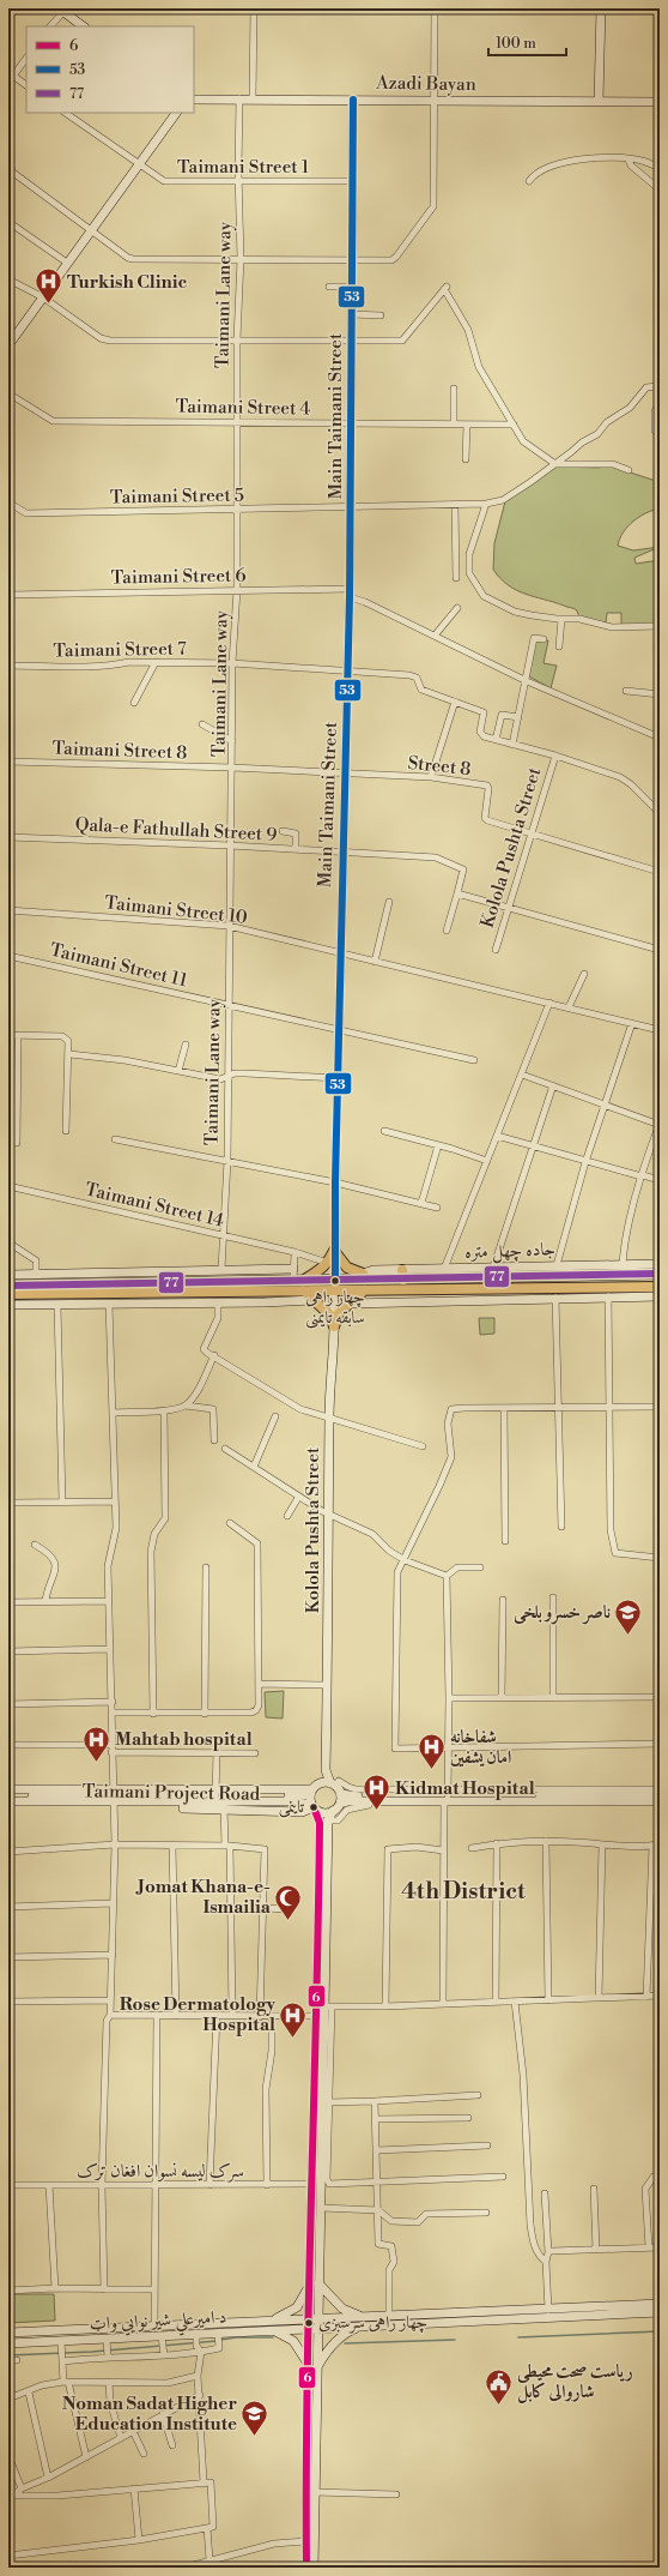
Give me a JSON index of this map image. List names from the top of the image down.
{
  "streets": {
    "main road": [
      "Azadi Bayan",
      "Main Taimani Street",
      "Kolola Pushta Street",
      "جاده چهل متره",
      "Taimani Project Road",
      "د امیرعلي شیر نوايي واټ"
    ],
    "street": [
      "Taimani Street 1",
      "Taimani Lane way",
      "Taimani Street 4",
      "Taimani Street 5",
      "Taimani Street 6",
      "Taimani Street 7",
      "Taimani Street 8",
      "Street 8",
      "Qala-e Fathullah Street 9",
      "Taimani Street 10",
      "Taimani Street 11",
      "Taimani Street 14",
      "سرک لیسه نسوان افغان‌ ترک"
    ]
  },
  "crossings": [
    ["Azadi Bayan", "Taimani Lane way"],
    ["Azadi Bayan", "Main Taimani Street"],
    ["Taimani Street 1", "Taimani Lane way"],
    ["Taimani Street 1", "Main Taimani Street"],
    ["Taimani Lane way", "Taimani Street 4"],
    ["Taimani Lane way", "Taimani Street 5"],
    ["Taimani Lane way", "Taimani Street 6"],
    ["Taimani Lane way", "Taimani Street 7"],
    ["Taimani Lane way", "Taimani Street 8"],
    ["Taimani Lane way", "Qala-e Fathullah Street 9"],
    ["Taimani Lane way", "Taimani Street 10"],
    ["Taimani Lane way", "Taimani Street 11"],
    ["Taimani Lane way", "Taimani Street 14"],
    ["Taimani Street 4", "Main Taimani Street"],
    ["Main Taimani Street", "Taimani Street 5"],
    ["Main Taimani Street", "Taimani Street 6"],
    ["Main Taimani Street", "Taimani Street 7"],
    ["Main Taimani Street", "Taimani Street 8"],
    ["Main Taimani Street", "Street 8"],
    ["Main Taimani Street", "Qala-e Fathullah Street 9"],
    ["Main Taimani Street", "Taimani Street 10"],
    ["Main Taimani Street", "Taimani Street 11"],
    ["Taimani Street 8", "Street 8"],
    ["Street 8", "Kolola Pushta Street"]
  ],
  "districts": ["4th District"],
  "places": {
    "hospital": [
      "Turkish Clinic",
      "Mahtab hospital",
      "شفاخانه امان یشفین",
      "Kidmat Hospital",
      "Rose Dermatology Hospital"
    ],
    "other": ["چهار راهی سابقه تایمنی", "تاینمی", "چهار راهی سرسبزی"],
    "school or university": ["ناصر خسرو بلخی", "Noman Sadat Higher Education Institute"],
    "mosque": ["Jomat Khana-e- Ismailia"],
    "public building": ["ریاست صحت محیطی شاروالی کابل"]
  },
  "lines": ["transit line 53", "transit line 77", "transit line 6"],
  "legend": ["6", "53", "77"],
  "scale_bar": "100 m"
}
